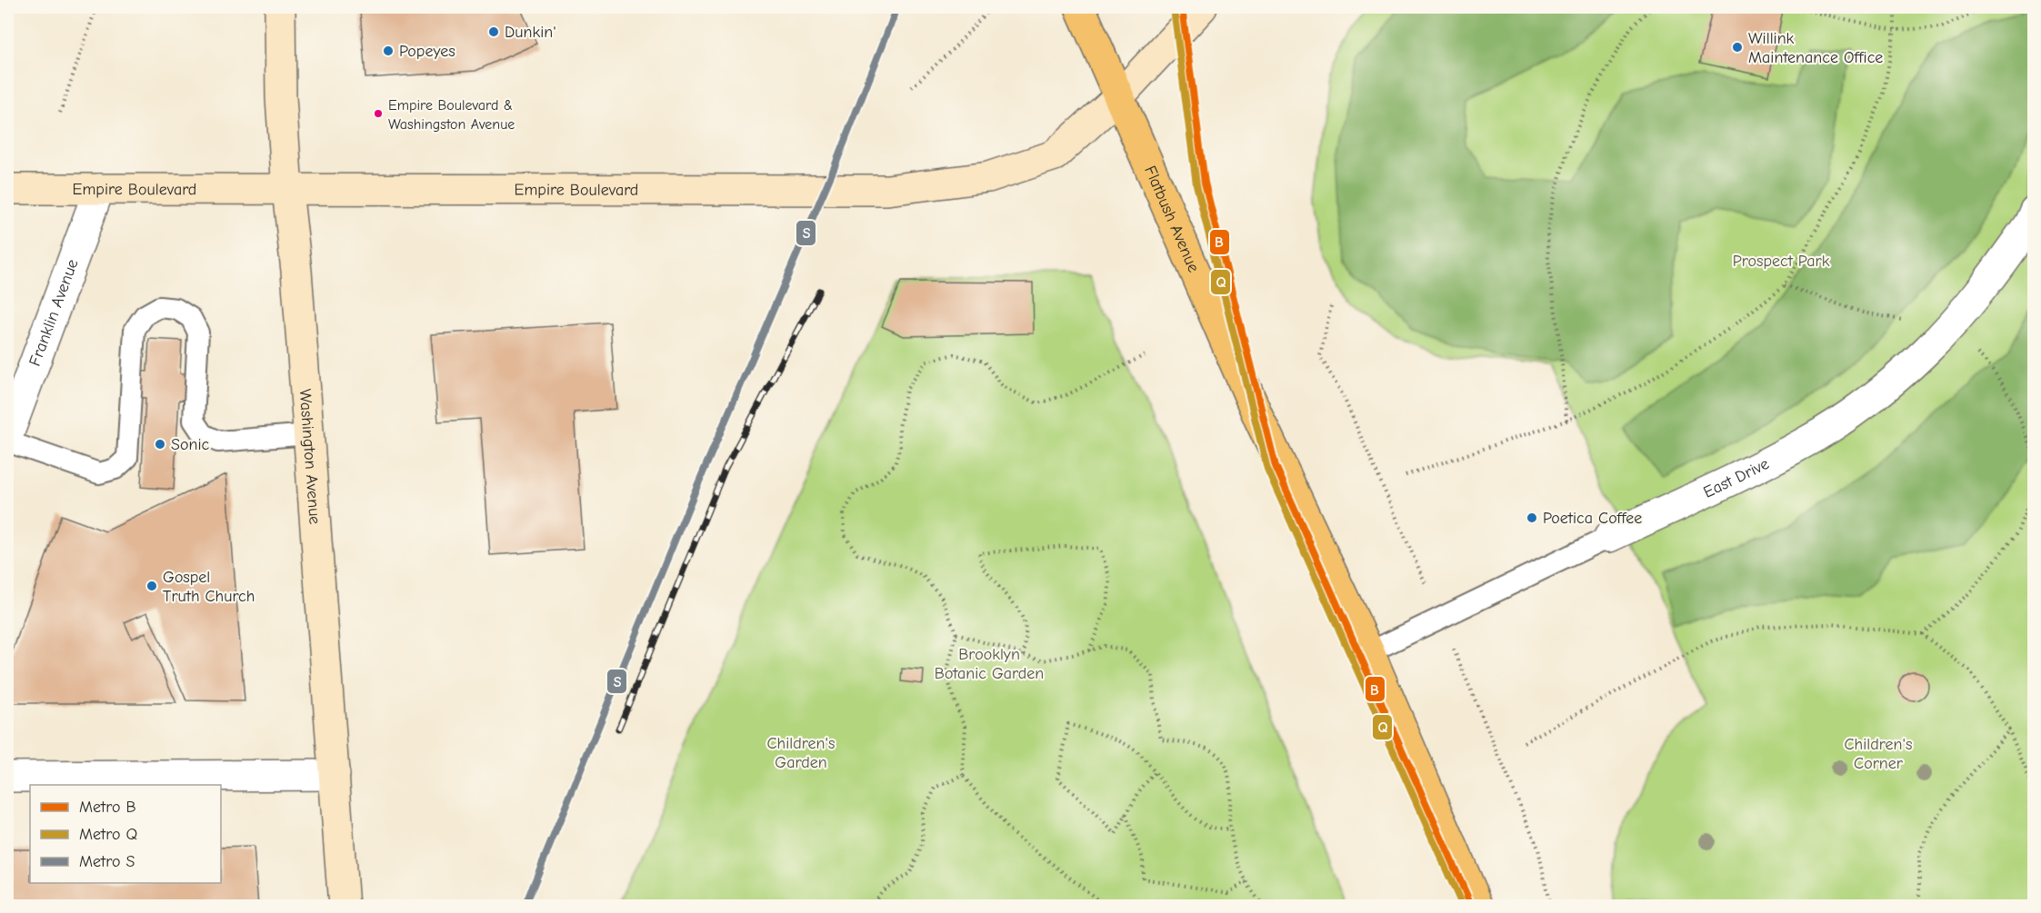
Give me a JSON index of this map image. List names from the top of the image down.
{
  "streets": {
    "main road": ["Empire Boulevard", "Flatbush Avenue", "Washington Avenue"],
    "street": ["Franklin Avenue", "East Drive"]
  },
  "crossings": [
    ["Empire Boulevard", "Flatbush Avenue"],
    ["Empire Boulevard", "Franklin Avenue"],
    ["Empire Boulevard", "Washington Avenue"],
    ["Flatbush Avenue", "East Drive"]
  ],
  "parks": [
    "Prospect Park",
    "Brooklyn Botanic Garden",
    "Children's Garden",
    "Children's Corner"
  ],
  "places": [
    "Dunkin'",
    "Willink Maintenance Office",
    "Popeyes",
    "Empire Boulevard & Washingston Avenue",
    "Sonic",
    "Poetica Coffee",
    "Gospel Truth Church"
  ],
  "lines": ["metro line B", "metro line S", "metro line Q"],
  "legend": ["Metro B", "Metro Q", "Metro S"]
}
